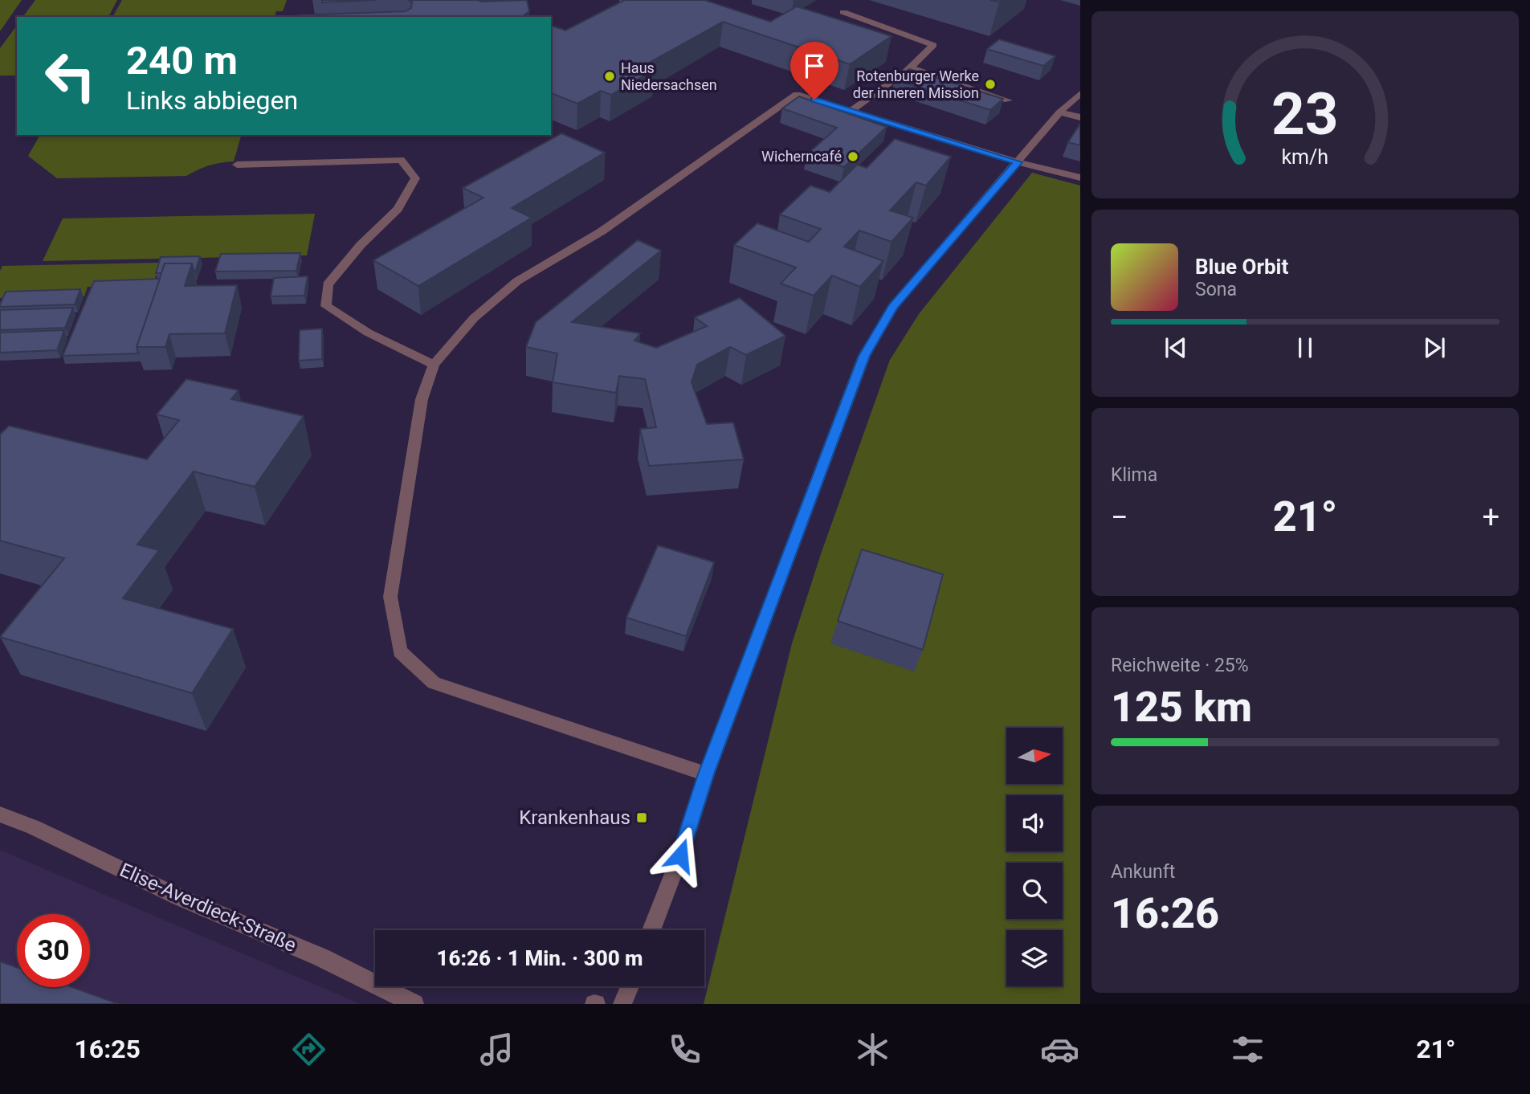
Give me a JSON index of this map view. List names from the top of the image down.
{
  "streets": {
    "street": ["Elise-Averdieck-Straße"]
  },
  "places": {
    "other": ["Haus Niedersachsen", "Rotenburger Werke der inneren Mission", "Wicherncafé"],
    "transit": ["Krankenhaus"]
  },
  "north": "right",
  "page": {
    "turn": ["240 m", "Links abbiegen"],
    "song": ["Blue Orbit", "Sona"],
    "tile": [
      "Klima",
      ["Reichweite · 25%", "125 km"],
      ["Ankunft", "16:26"]
    ],
    "heat": ["−", "21°", "+"],
    "limit": "30",
    "trip": "16:26 · 1 Min. · 300 m",
    "tabs": ["16:25", "21°"],
    "gauge": ["23", "km/h"]
  }
}
